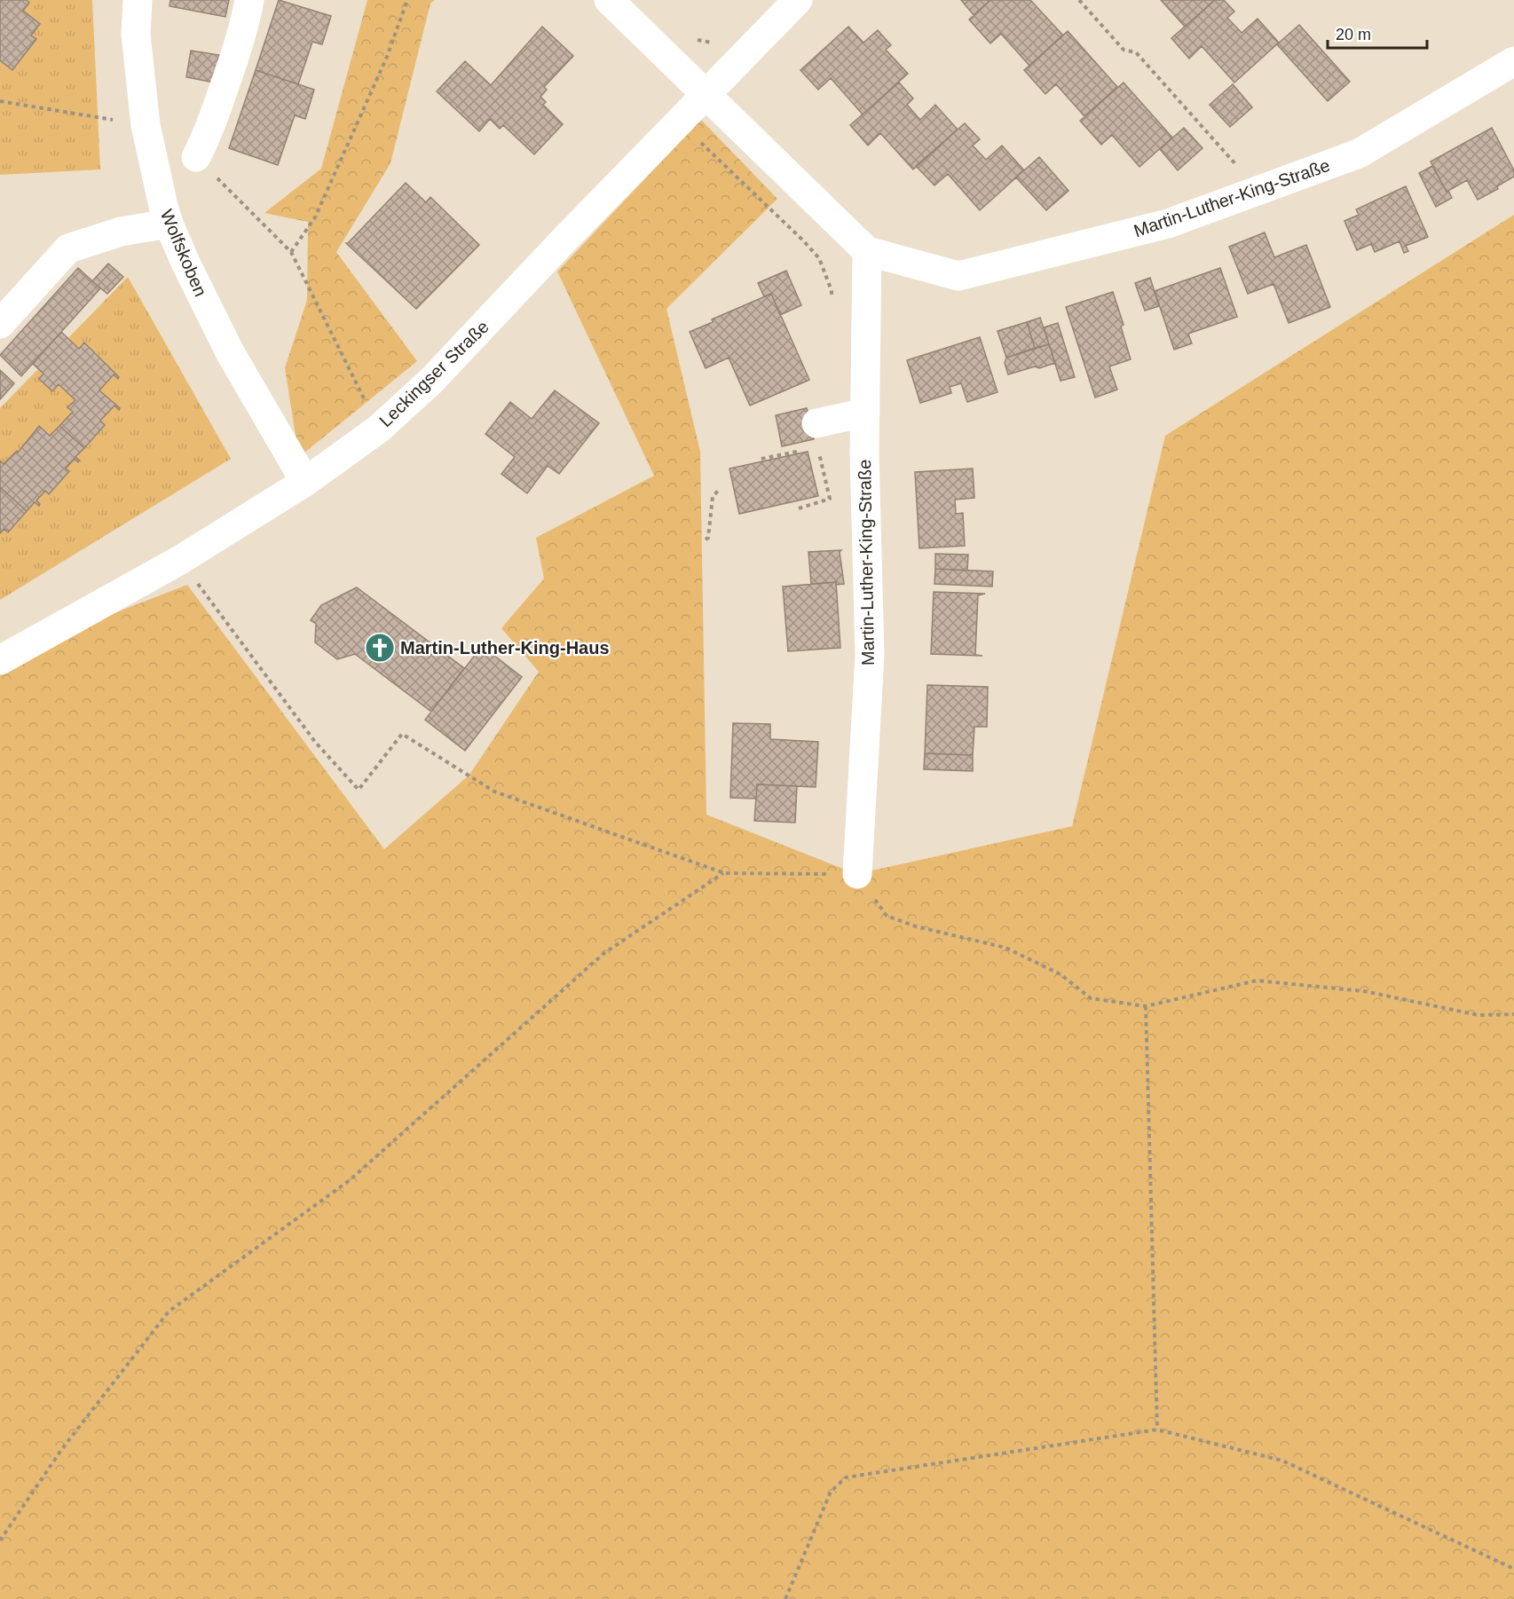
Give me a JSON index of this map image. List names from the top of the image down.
{
  "streets": {
    "street": ["Martin-Luther-King-Straße", "Wolfskoben", "Leckingser Straße"]
  },
  "crossings": [
    ["Martin-Luther-King-Straße", "Leckingser Straße"],
    ["Wolfskoben", "Leckingser Straße"]
  ],
  "places": {
    "church": ["Martin-Luther-King-Haus"]
  },
  "scale_bar": "20 m"
}
